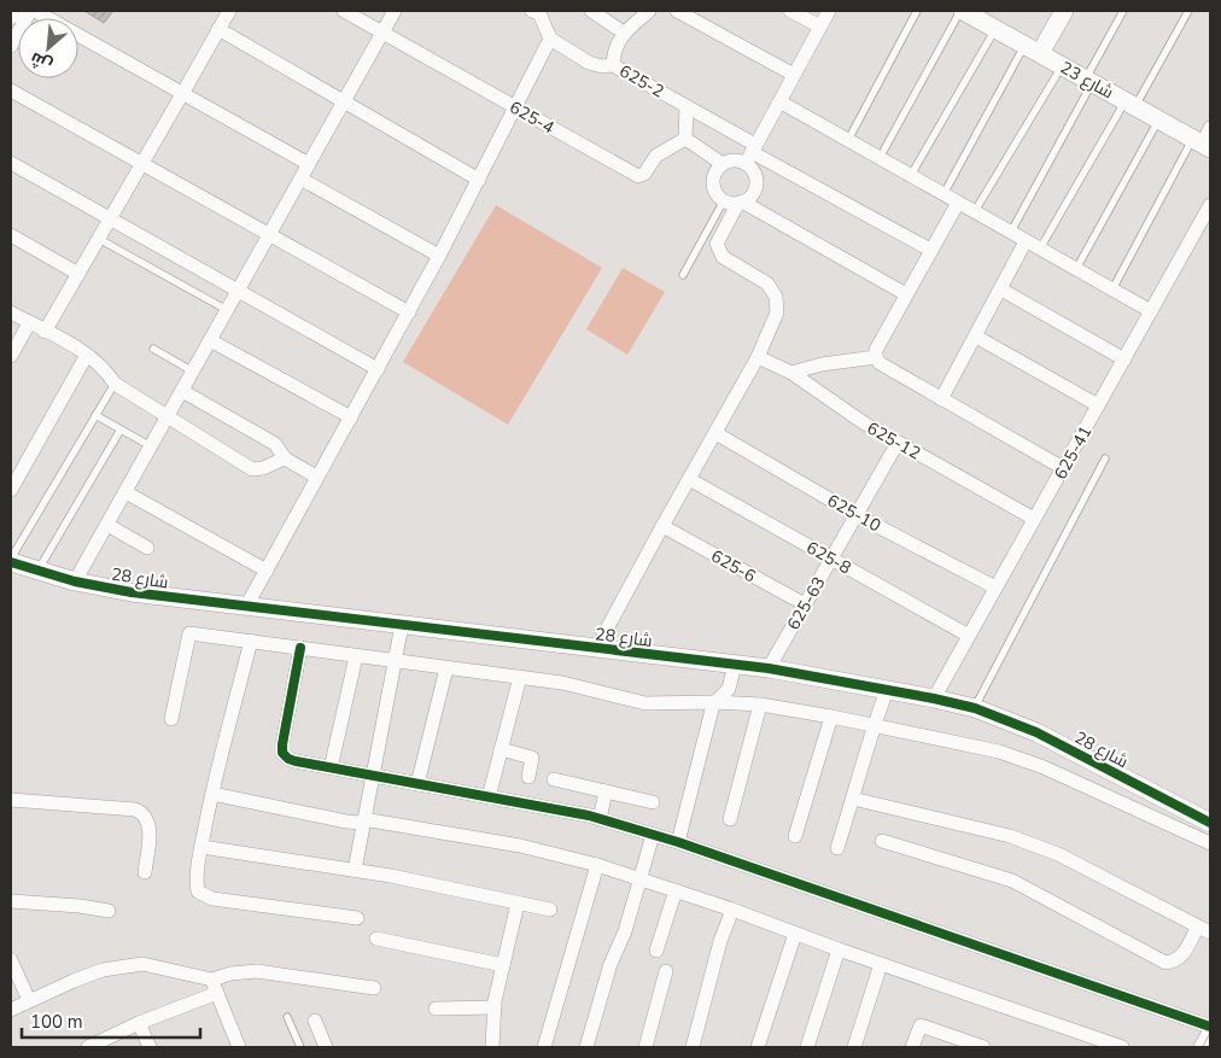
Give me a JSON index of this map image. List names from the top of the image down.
{
  "streets": {
    "street": [
      "شارع 23",
      "625-2",
      "625-4",
      "625-12",
      "625-41",
      "625-10",
      "625-8",
      "625-6",
      "شارع 28",
      "625-63"
    ]
  },
  "crossings": [
    ["625-12", "625-41"],
    ["625-12", "625-63"],
    ["625-41", "625-10"],
    ["625-41", "625-8"],
    ["625-41", "شارع 28"],
    ["625-10", "625-63"],
    ["625-8", "625-63"],
    ["625-6", "625-63"],
    ["شارع 28", "625-63"]
  ],
  "scale_bar": "100 m",
  "north": "bottom left"
}
